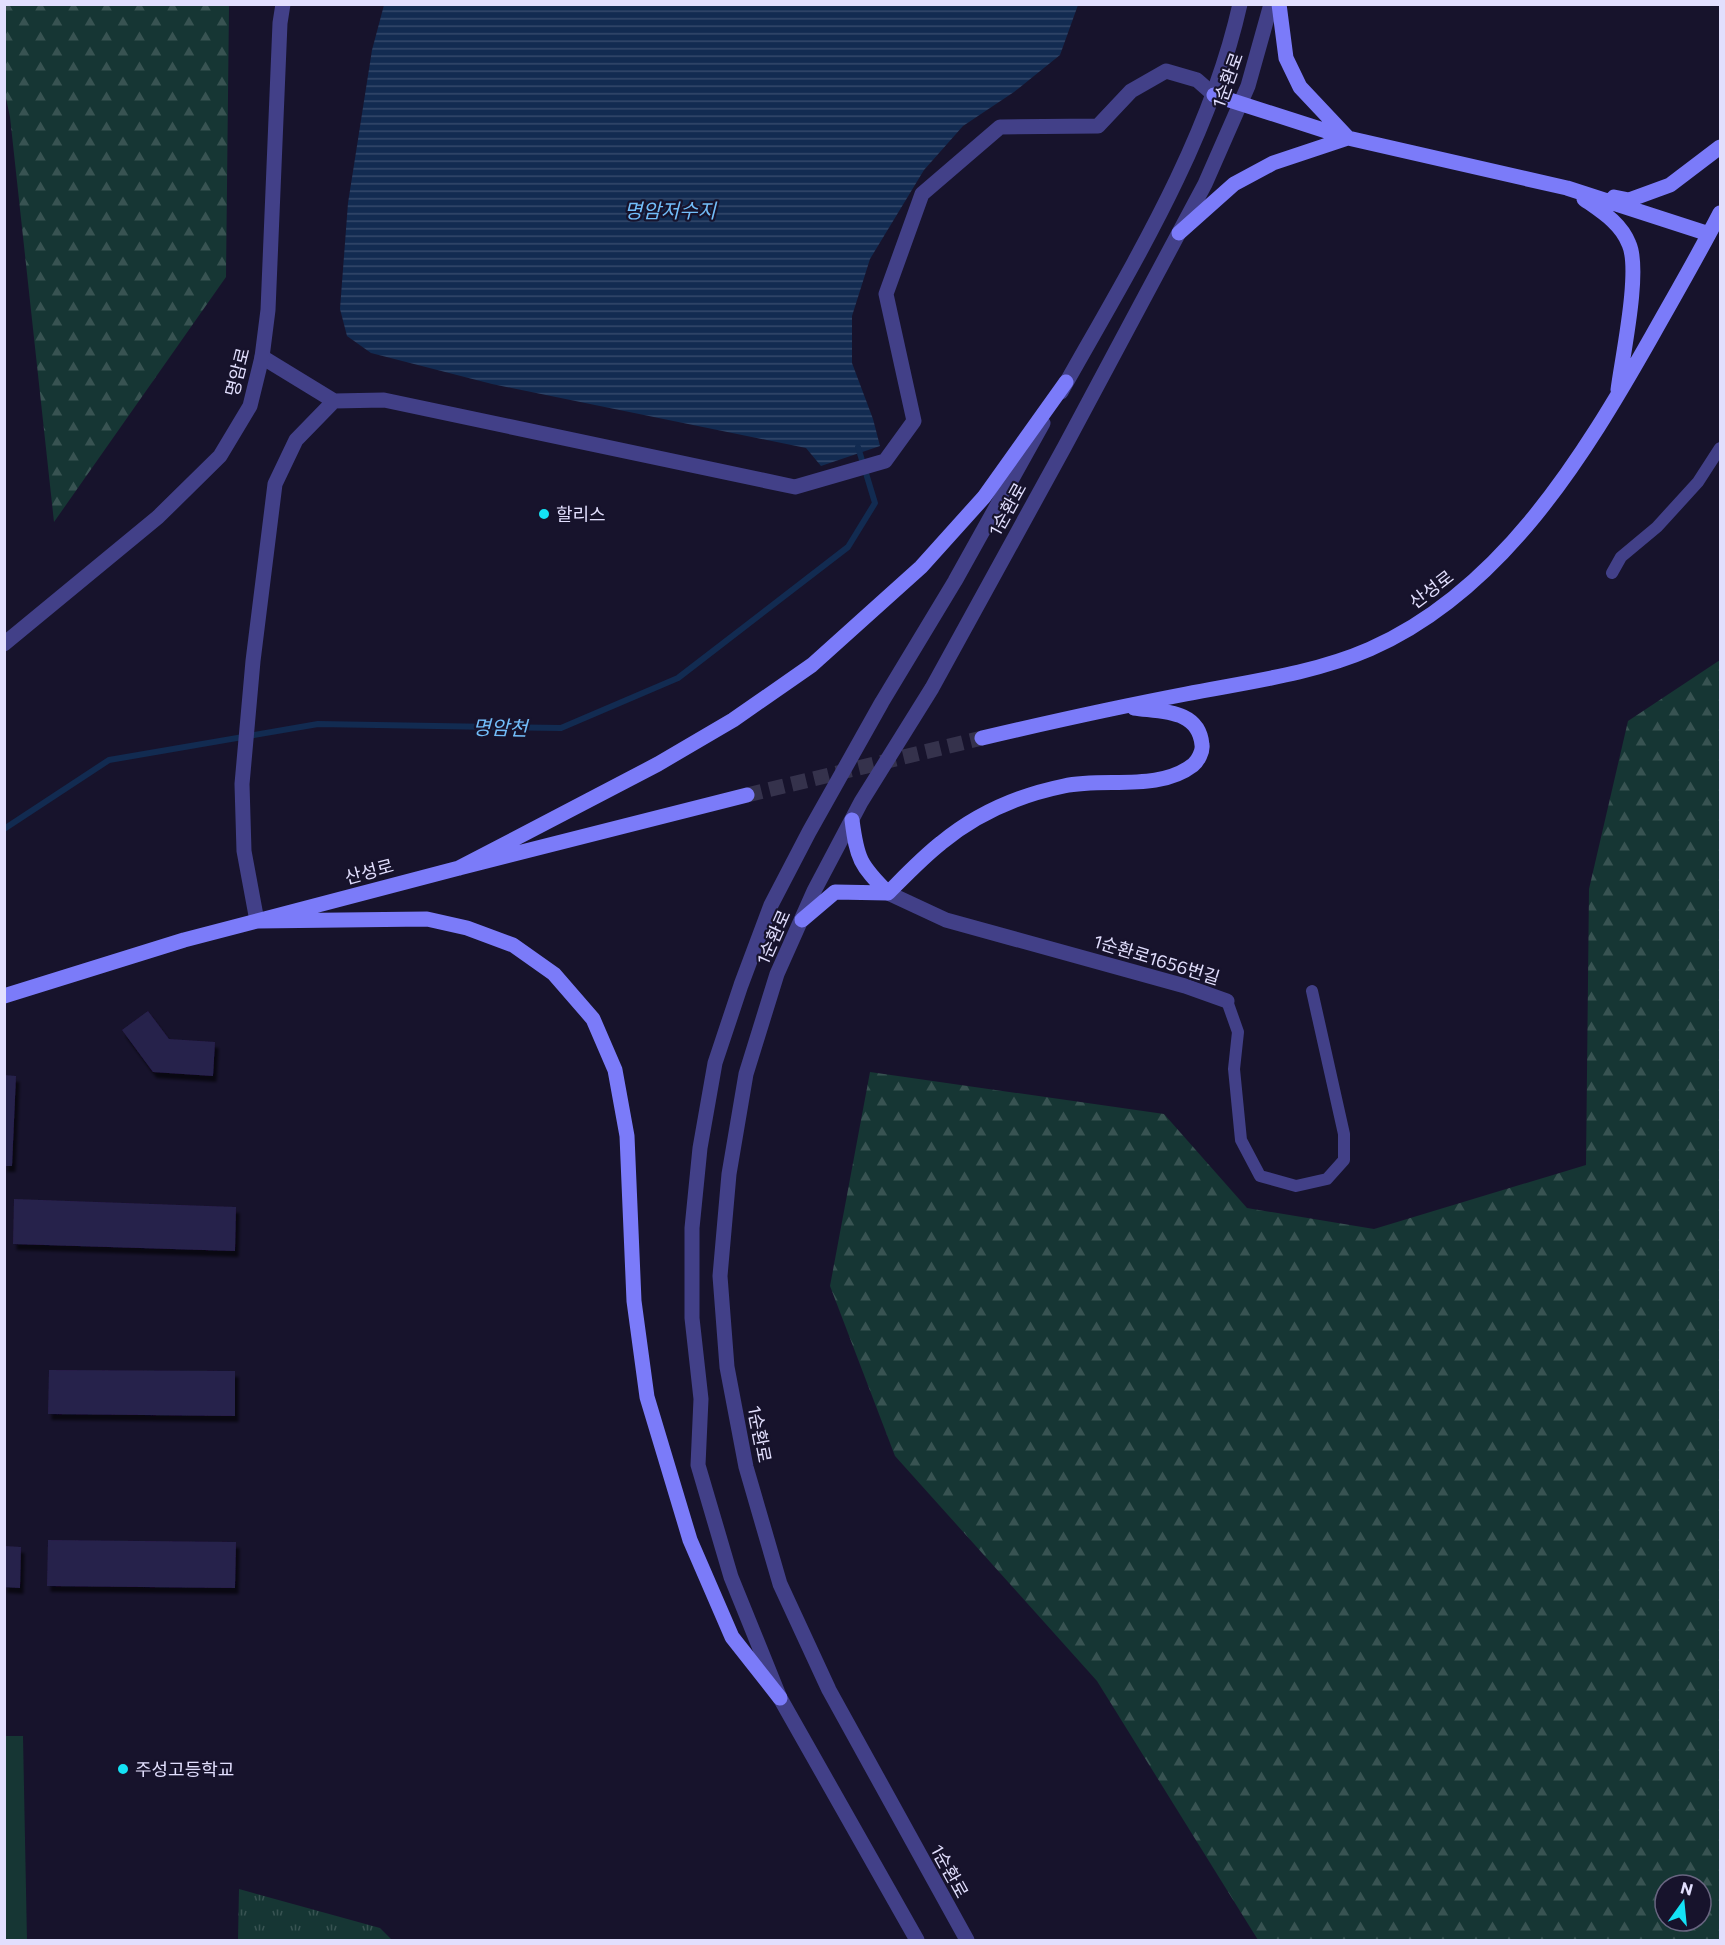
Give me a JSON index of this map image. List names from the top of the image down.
{
  "streets": {
    "main road": ["산성로"],
    "street": ["1순환로", "명암로", "1순환로1656번길"]
  },
  "water": ["명암저수지", "명암천"],
  "places": ["할리스", "주성고등학교"],
  "north": "top"
}
